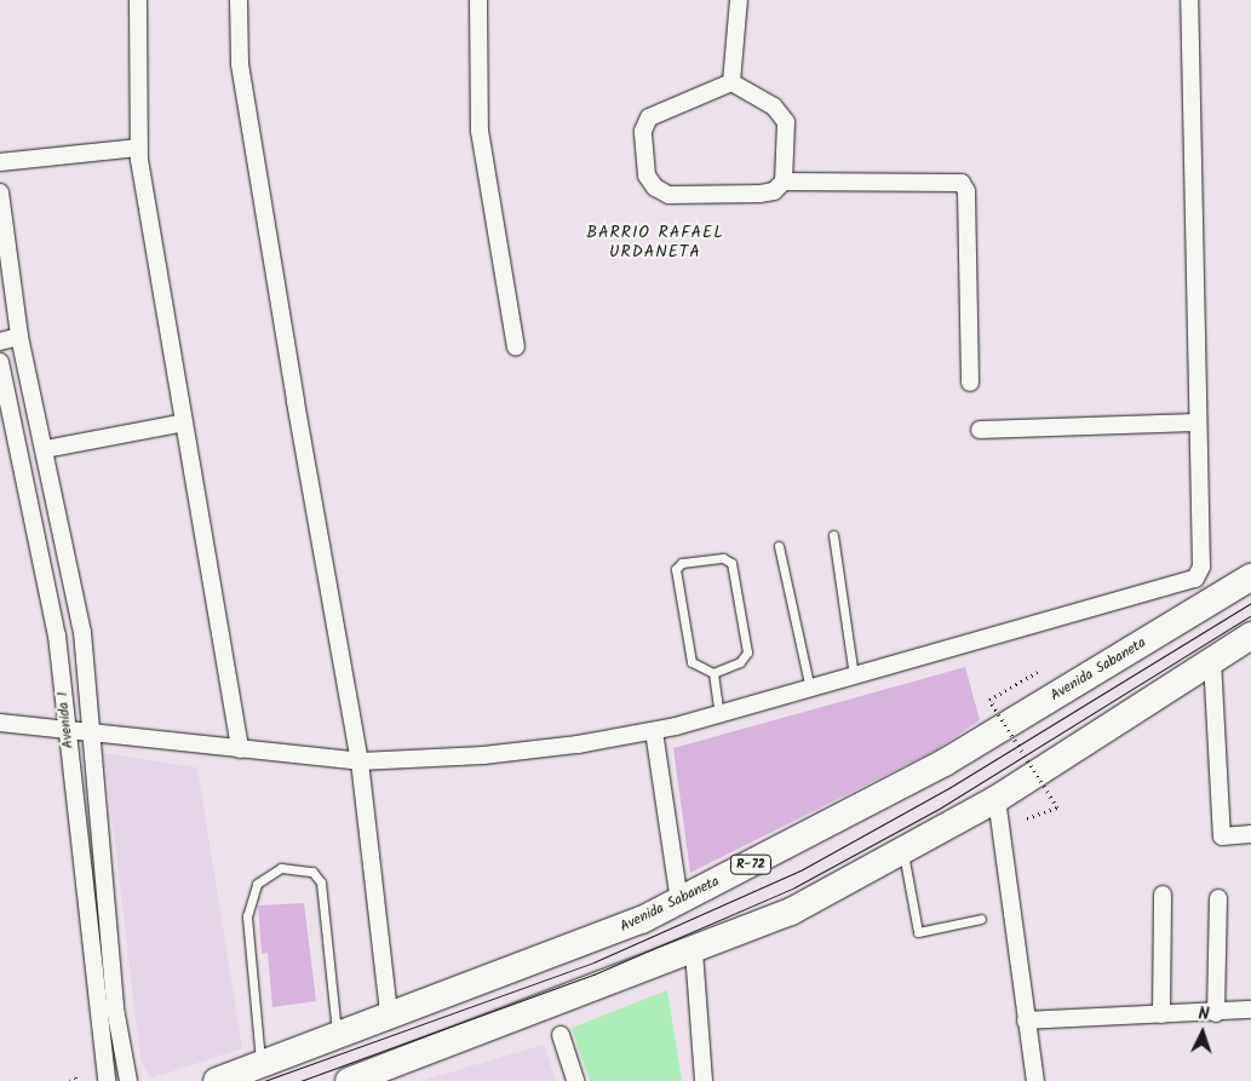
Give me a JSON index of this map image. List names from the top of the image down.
{
  "streets": {
    "main road": ["Avenida Sabaneta", "R-72"],
    "street": ["Avenida 1"]
  },
  "districts": ["BARRIO RAFAEL URDANETA"],
  "north": "top"
}
